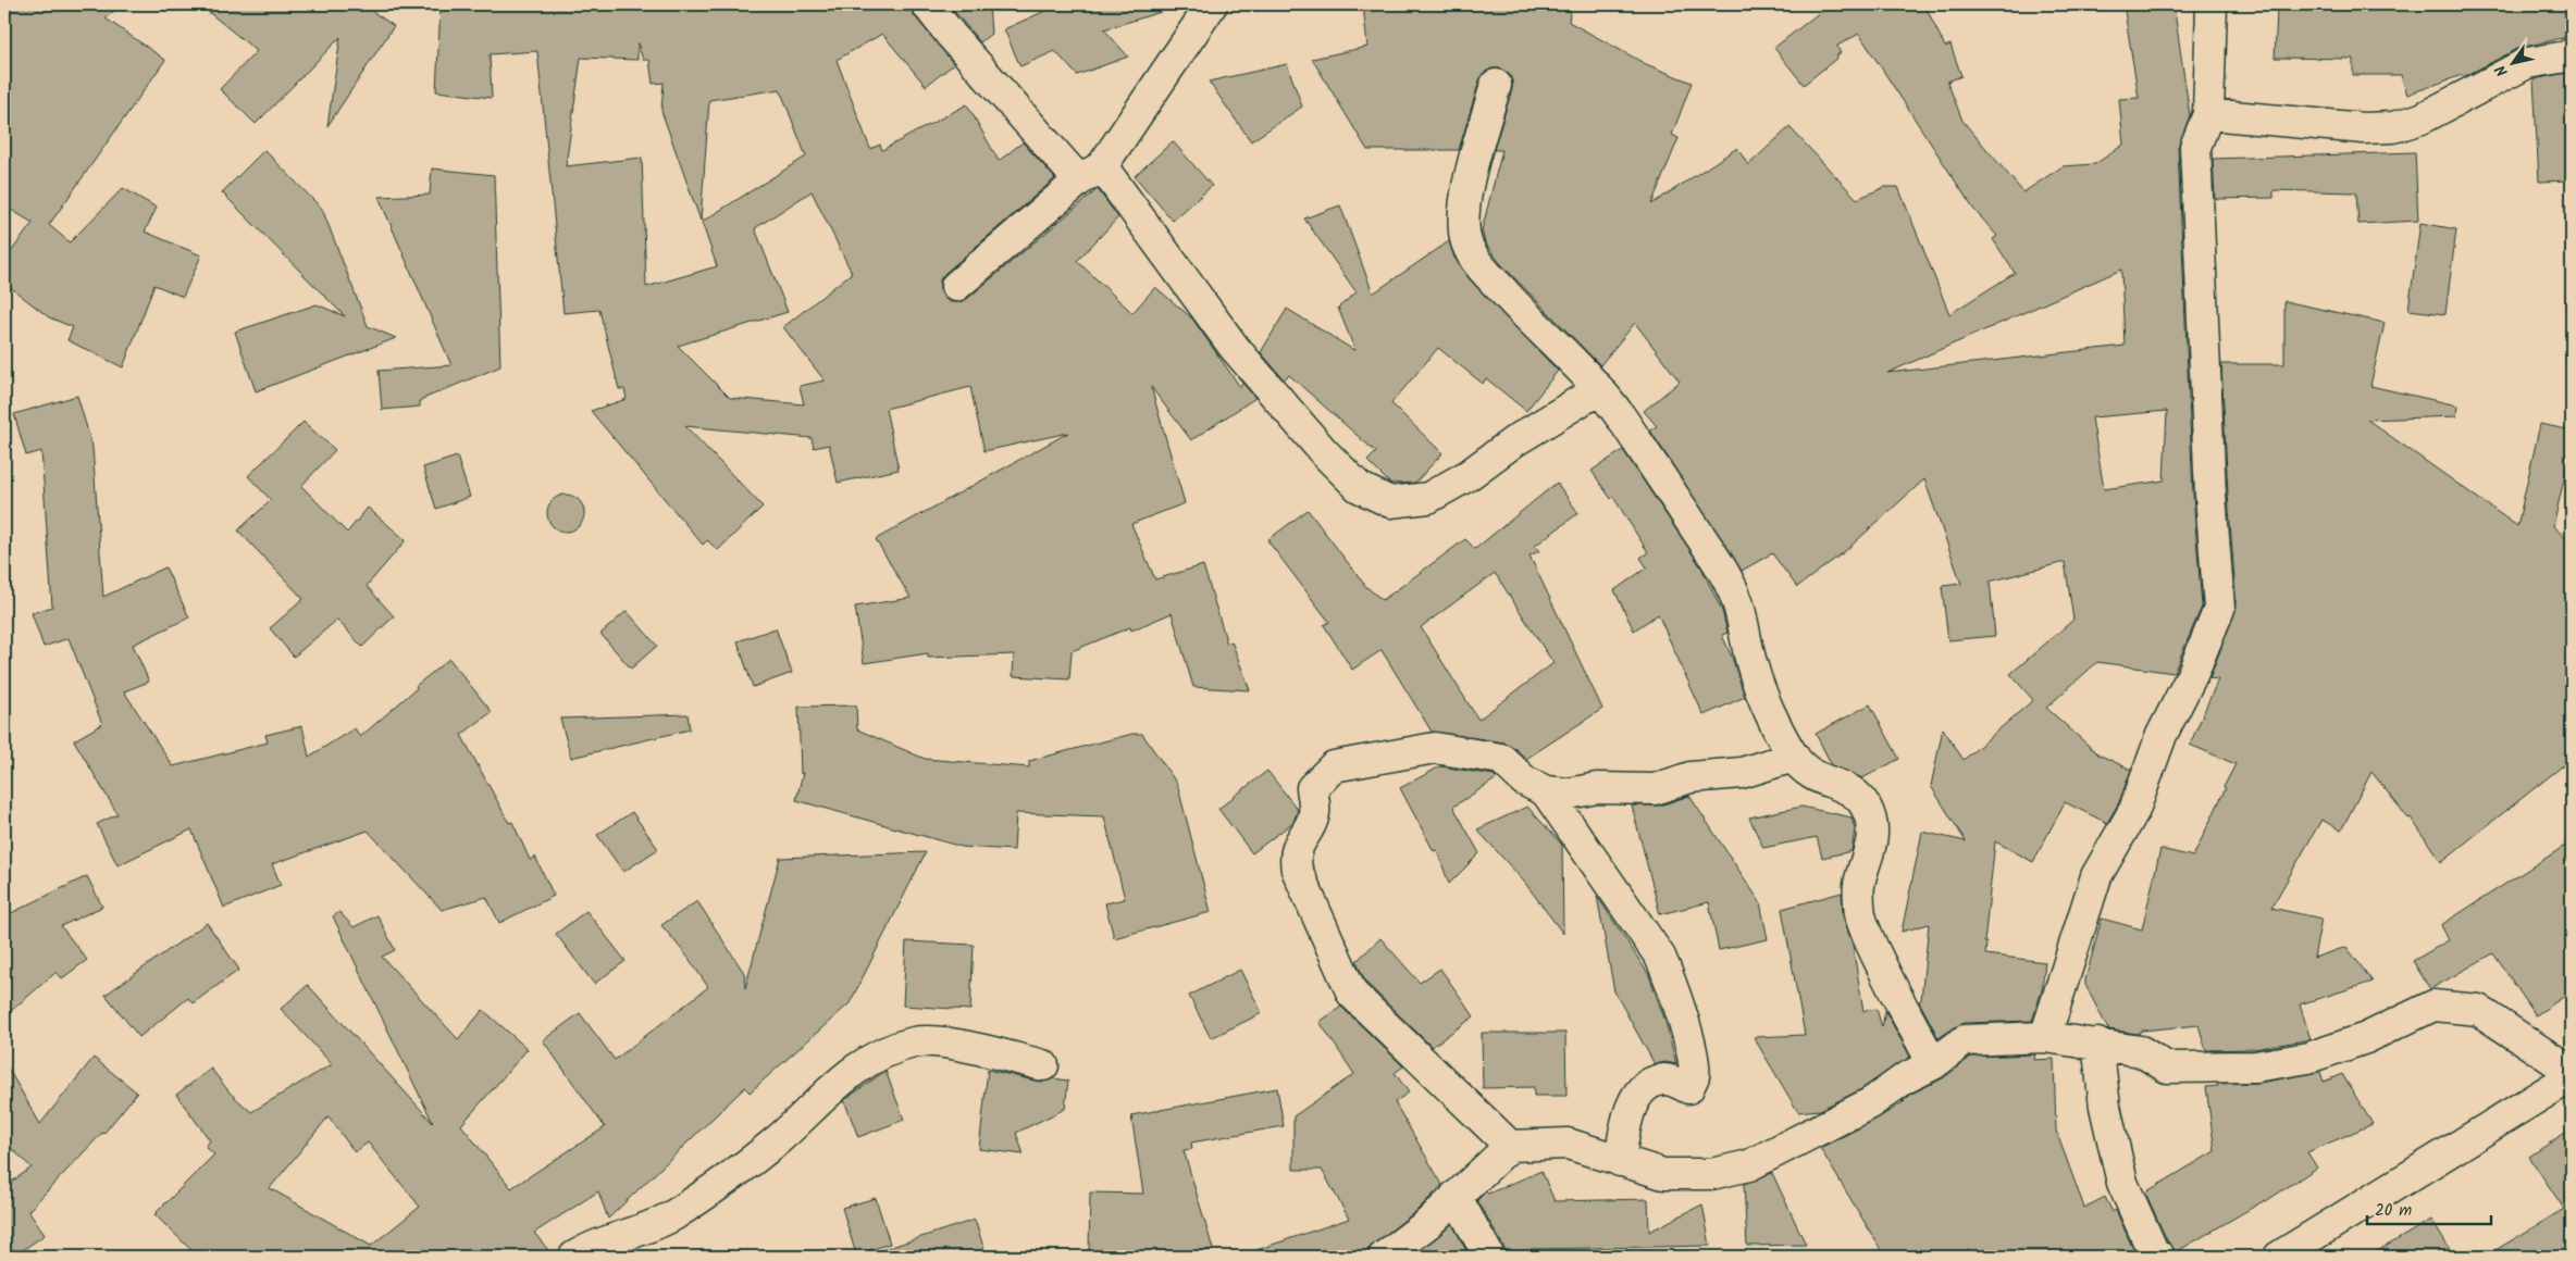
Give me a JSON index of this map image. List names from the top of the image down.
{
  "scale_bar": "20 m",
  "north": "bottom left"
}
